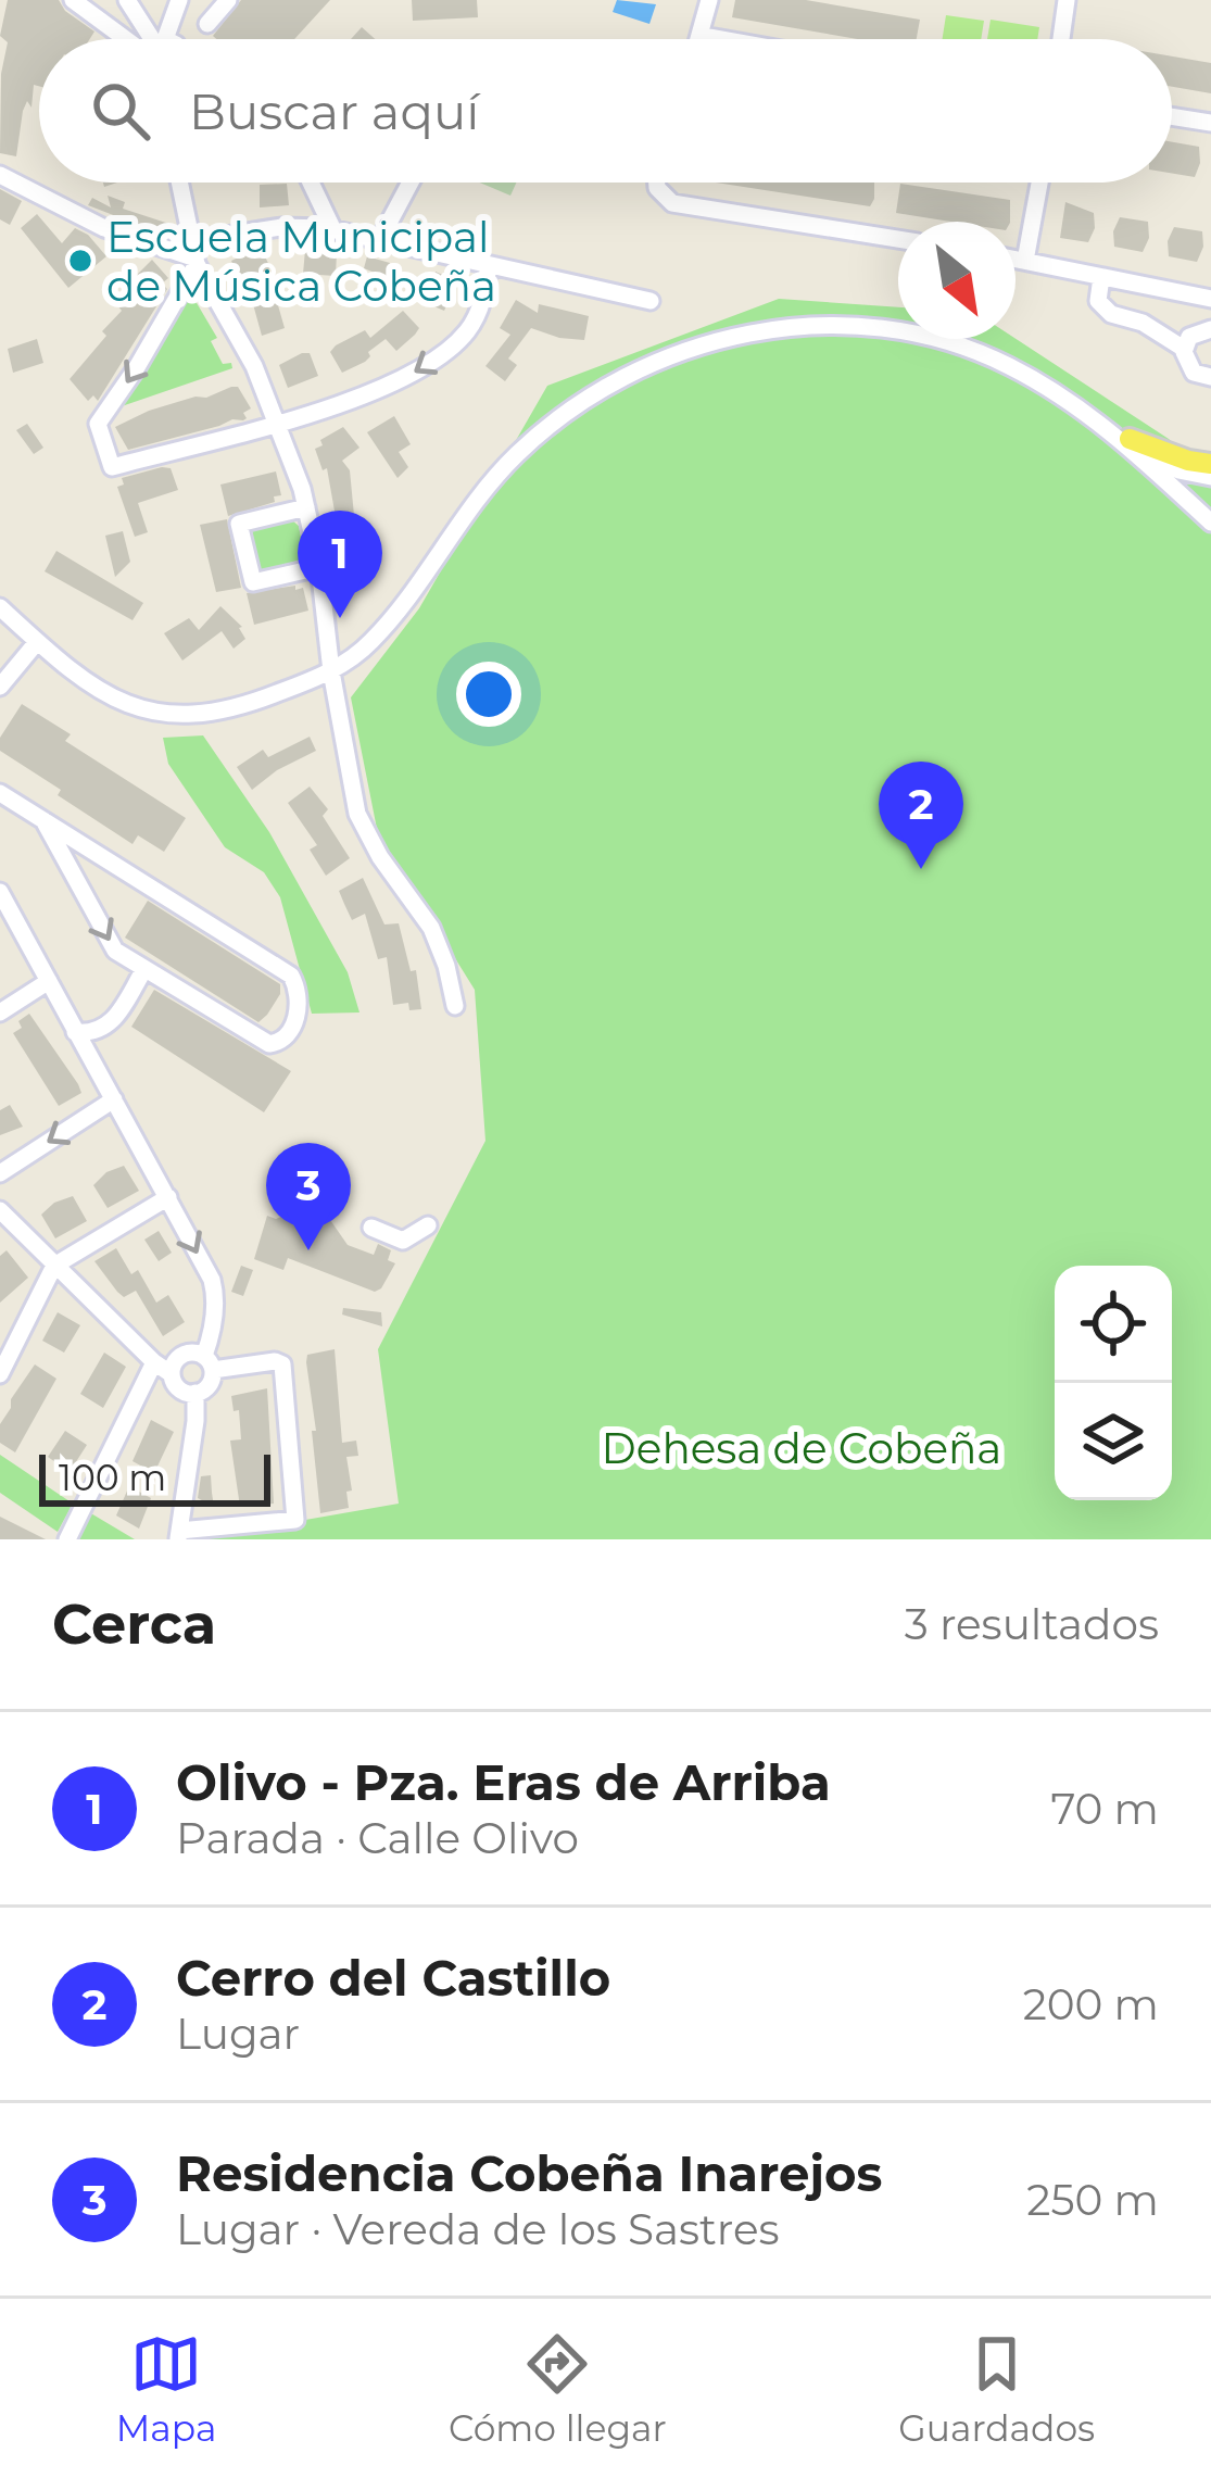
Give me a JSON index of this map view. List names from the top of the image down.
{
  "parks": ["Dehesa de Cobeña"],
  "places": ["Escuela Municipal de Música Cobeña"],
  "scale_bar": "100 m",
  "north": "bottom right",
  "page": {
    "search": "Buscar aquí",
    "pins": ["1", "2", "3"],
    "scale": "100 m",
    "heading": ["Cerca", "3 resultados"],
    "list": [
      {
        "mark": "1",
        "name": "Olivo - Pza. Eras de Arriba",
        "note": "Parada · Calle Olivo",
        "value": "70 m"
      },
      {
        "mark": "2",
        "name": "Cerro del Castillo",
        "note": "Lugar",
        "value": "200 m"
      },
      {
        "mark": "3",
        "name": "Residencia Cobeña Inarejos",
        "note": "Lugar · Vereda de los Sastres",
        "value": "250 m"
      }
    ],
    "nav": ["Mapa", "Cómo llegar", "Guardados"]
  }
}
